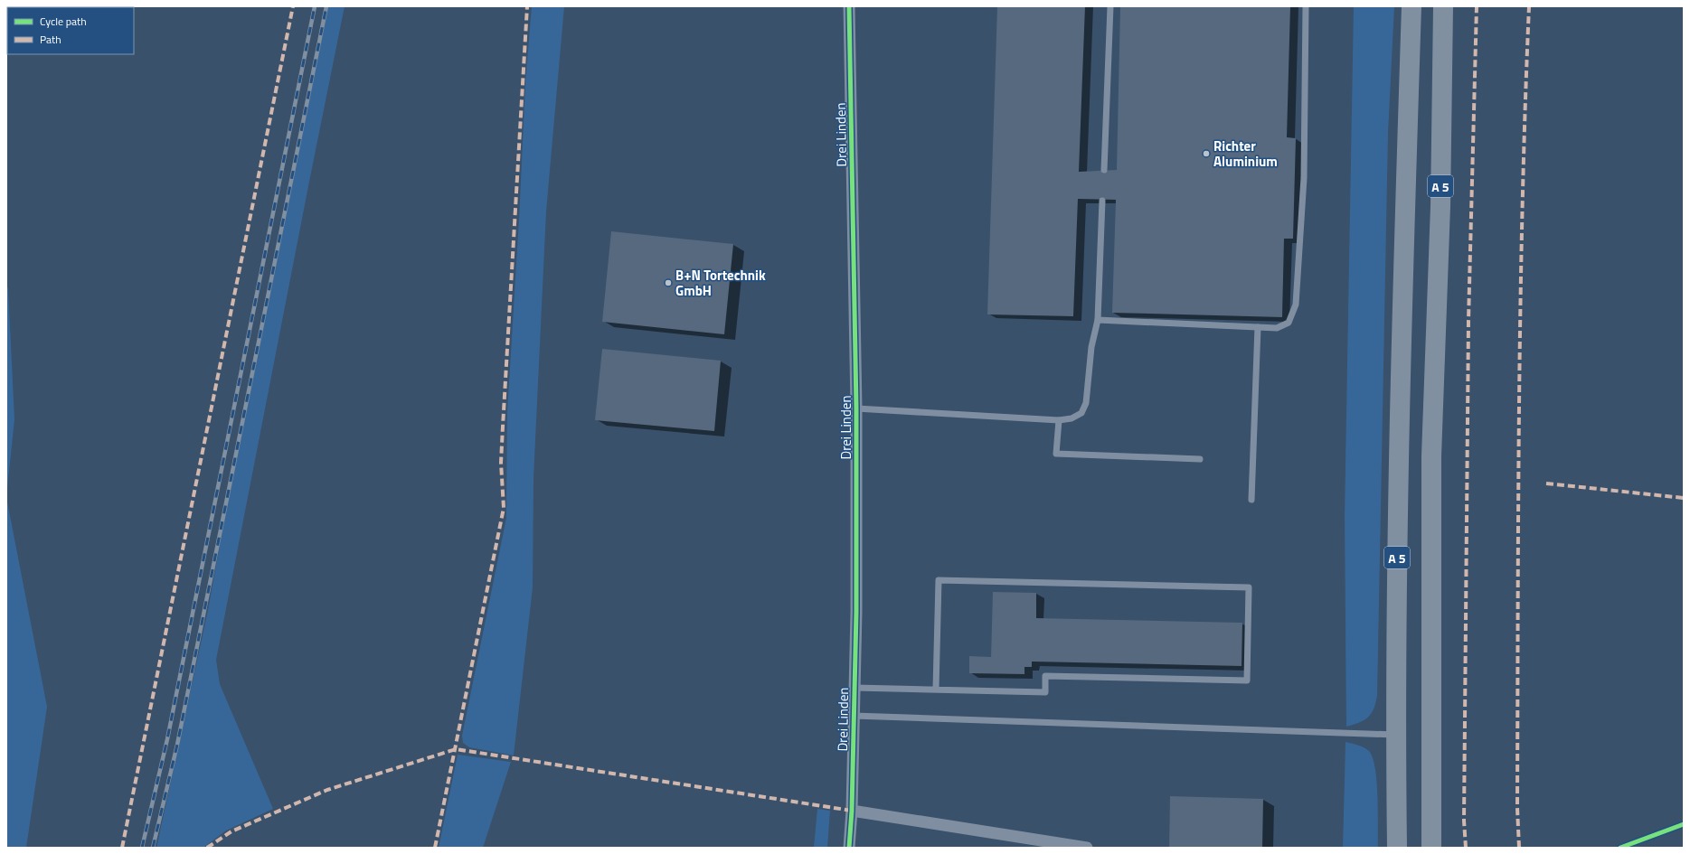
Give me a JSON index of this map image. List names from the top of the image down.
{
  "streets": {
    "highway": ["A 5"],
    "street": ["Drei Linden"]
  },
  "places": ["Richter Aluminium", "B+N Tortechnik GmbH"],
  "legend": ["Cycle path", "Path"]
}
